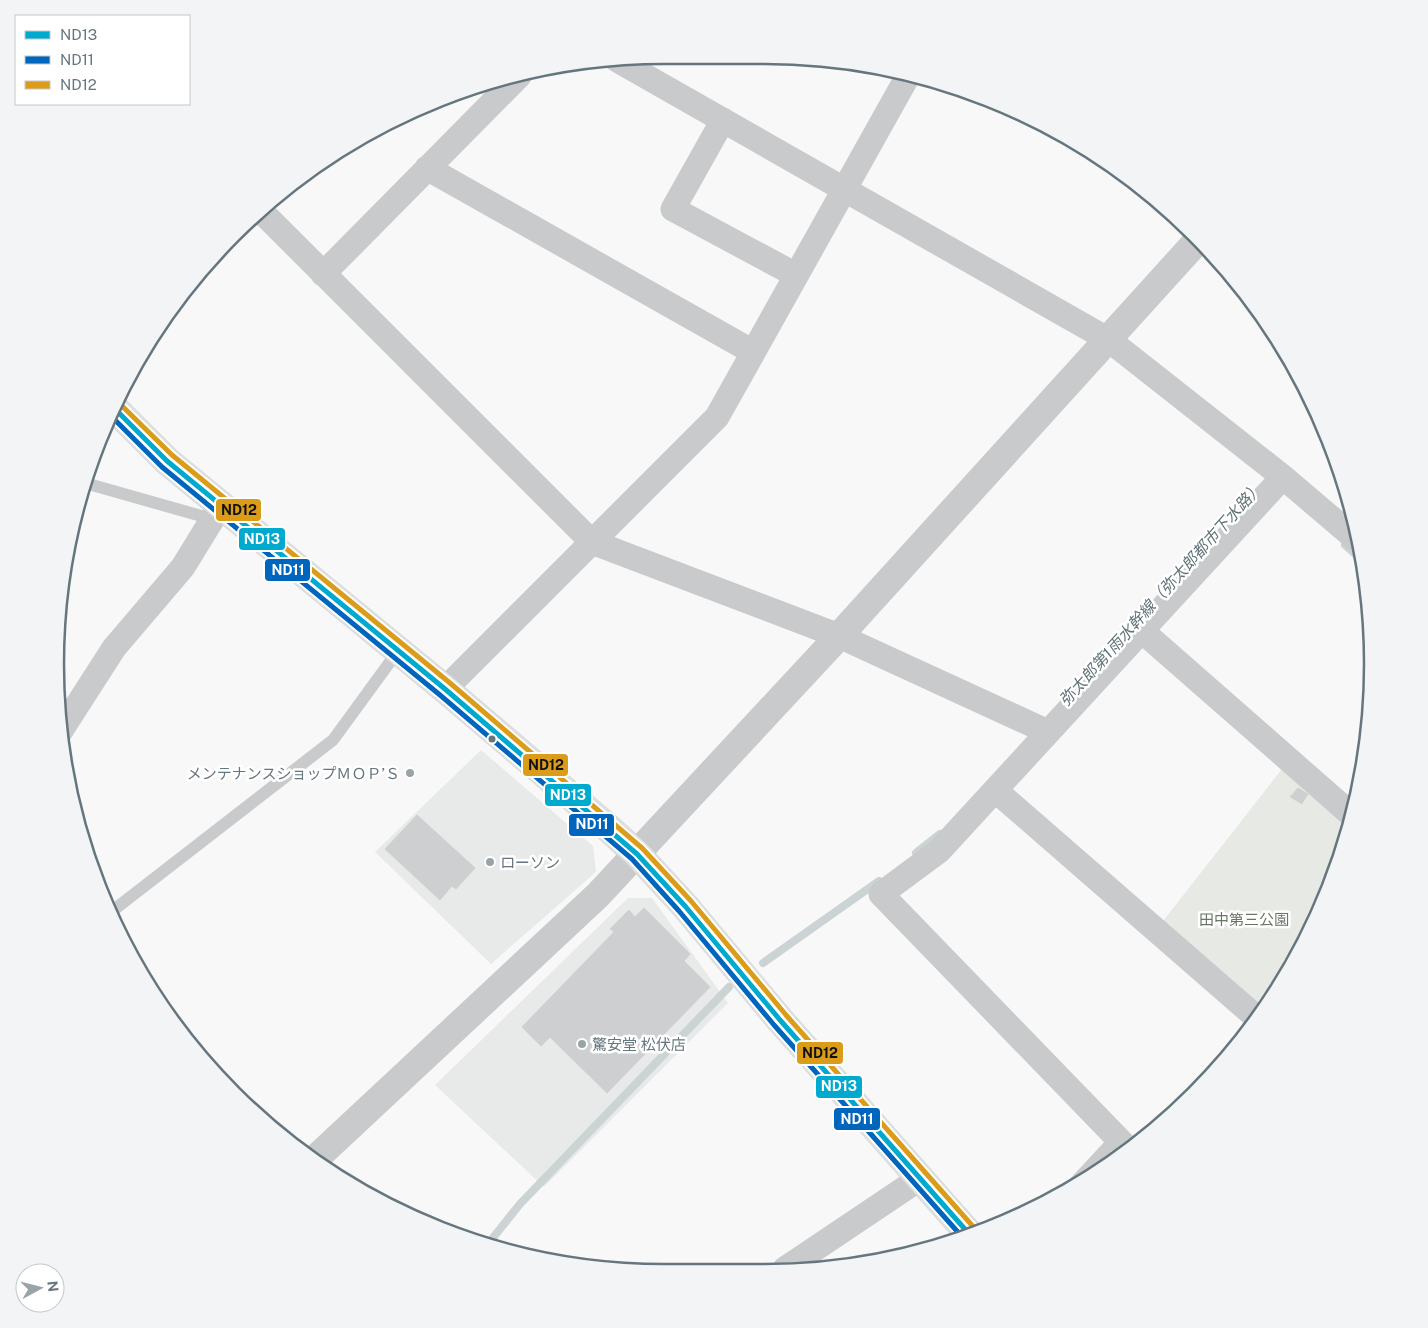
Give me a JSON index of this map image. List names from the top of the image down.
{
  "water": ["弥太郎第1雨水幹線（弥太郎都市下水路）"],
  "parks": ["田中第三公園"],
  "places": ["メンテナンスショップＭＯＰ’Ｓ", "ローソン", "驚安堂 松伏店"],
  "lines": ["transit line ND12", "transit line ND13", "transit line ND11"],
  "legend": ["ND13", "ND11", "ND12"],
  "north": "right"
}
